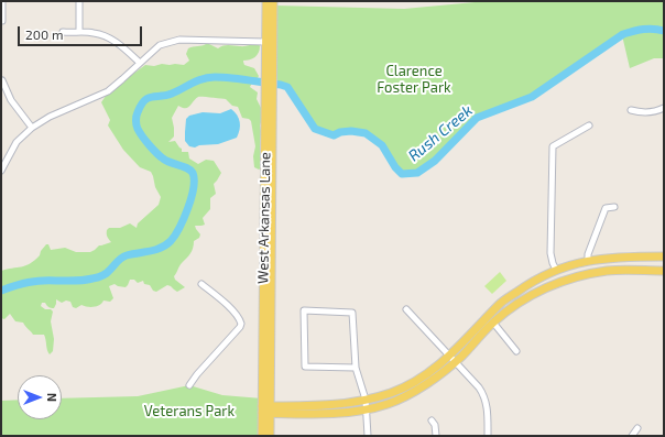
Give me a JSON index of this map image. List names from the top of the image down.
{
  "streets": {
    "main road": ["West Arkansas Lane"]
  },
  "water": ["Rush Creek"],
  "parks": ["Clarence Foster Park", "Veterans Park"],
  "scale_bar": "200 m",
  "north": "right"
}
